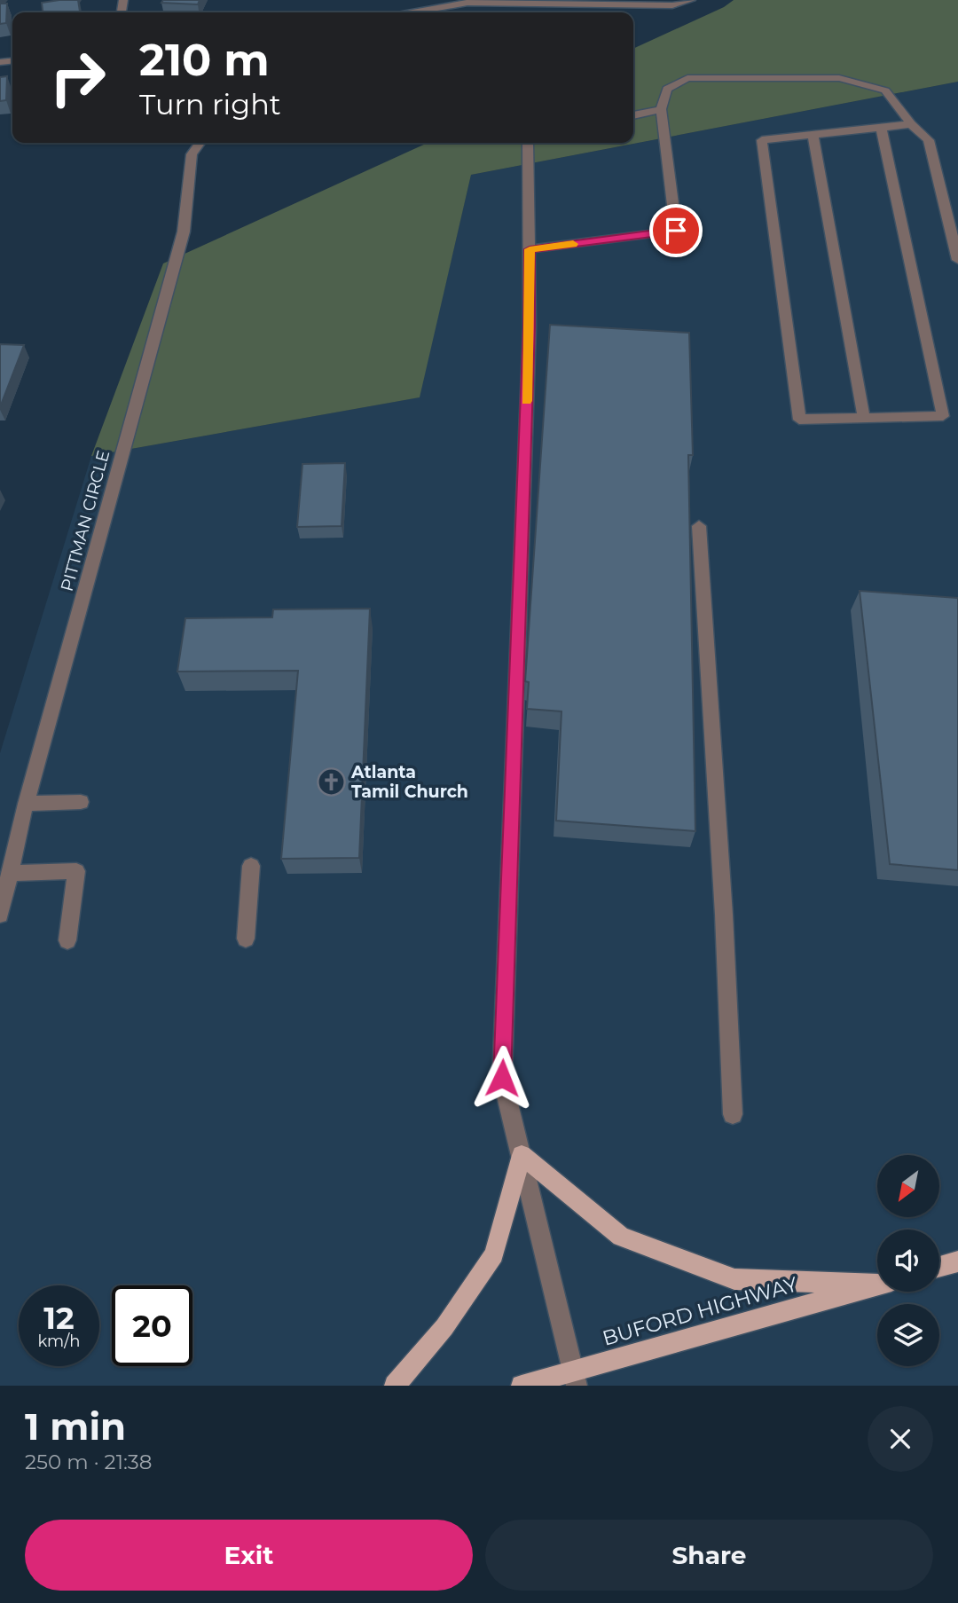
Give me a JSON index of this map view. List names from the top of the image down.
{
  "streets": {
    "main road": ["BUFORD HIGHWAY"],
    "street": ["PITTMAN CIRCLE"]
  },
  "places": {
    "church": ["Atlanta Tamil Church"]
  },
  "north": "bottom left",
  "page": {
    "turn": ["210 m", "Turn right"],
    "speed": "12 km/h",
    "limit": "20",
    "heading": ["1 min", "250 m · 21:38"],
    "buttons": ["Exit", "Share"]
  }
}
